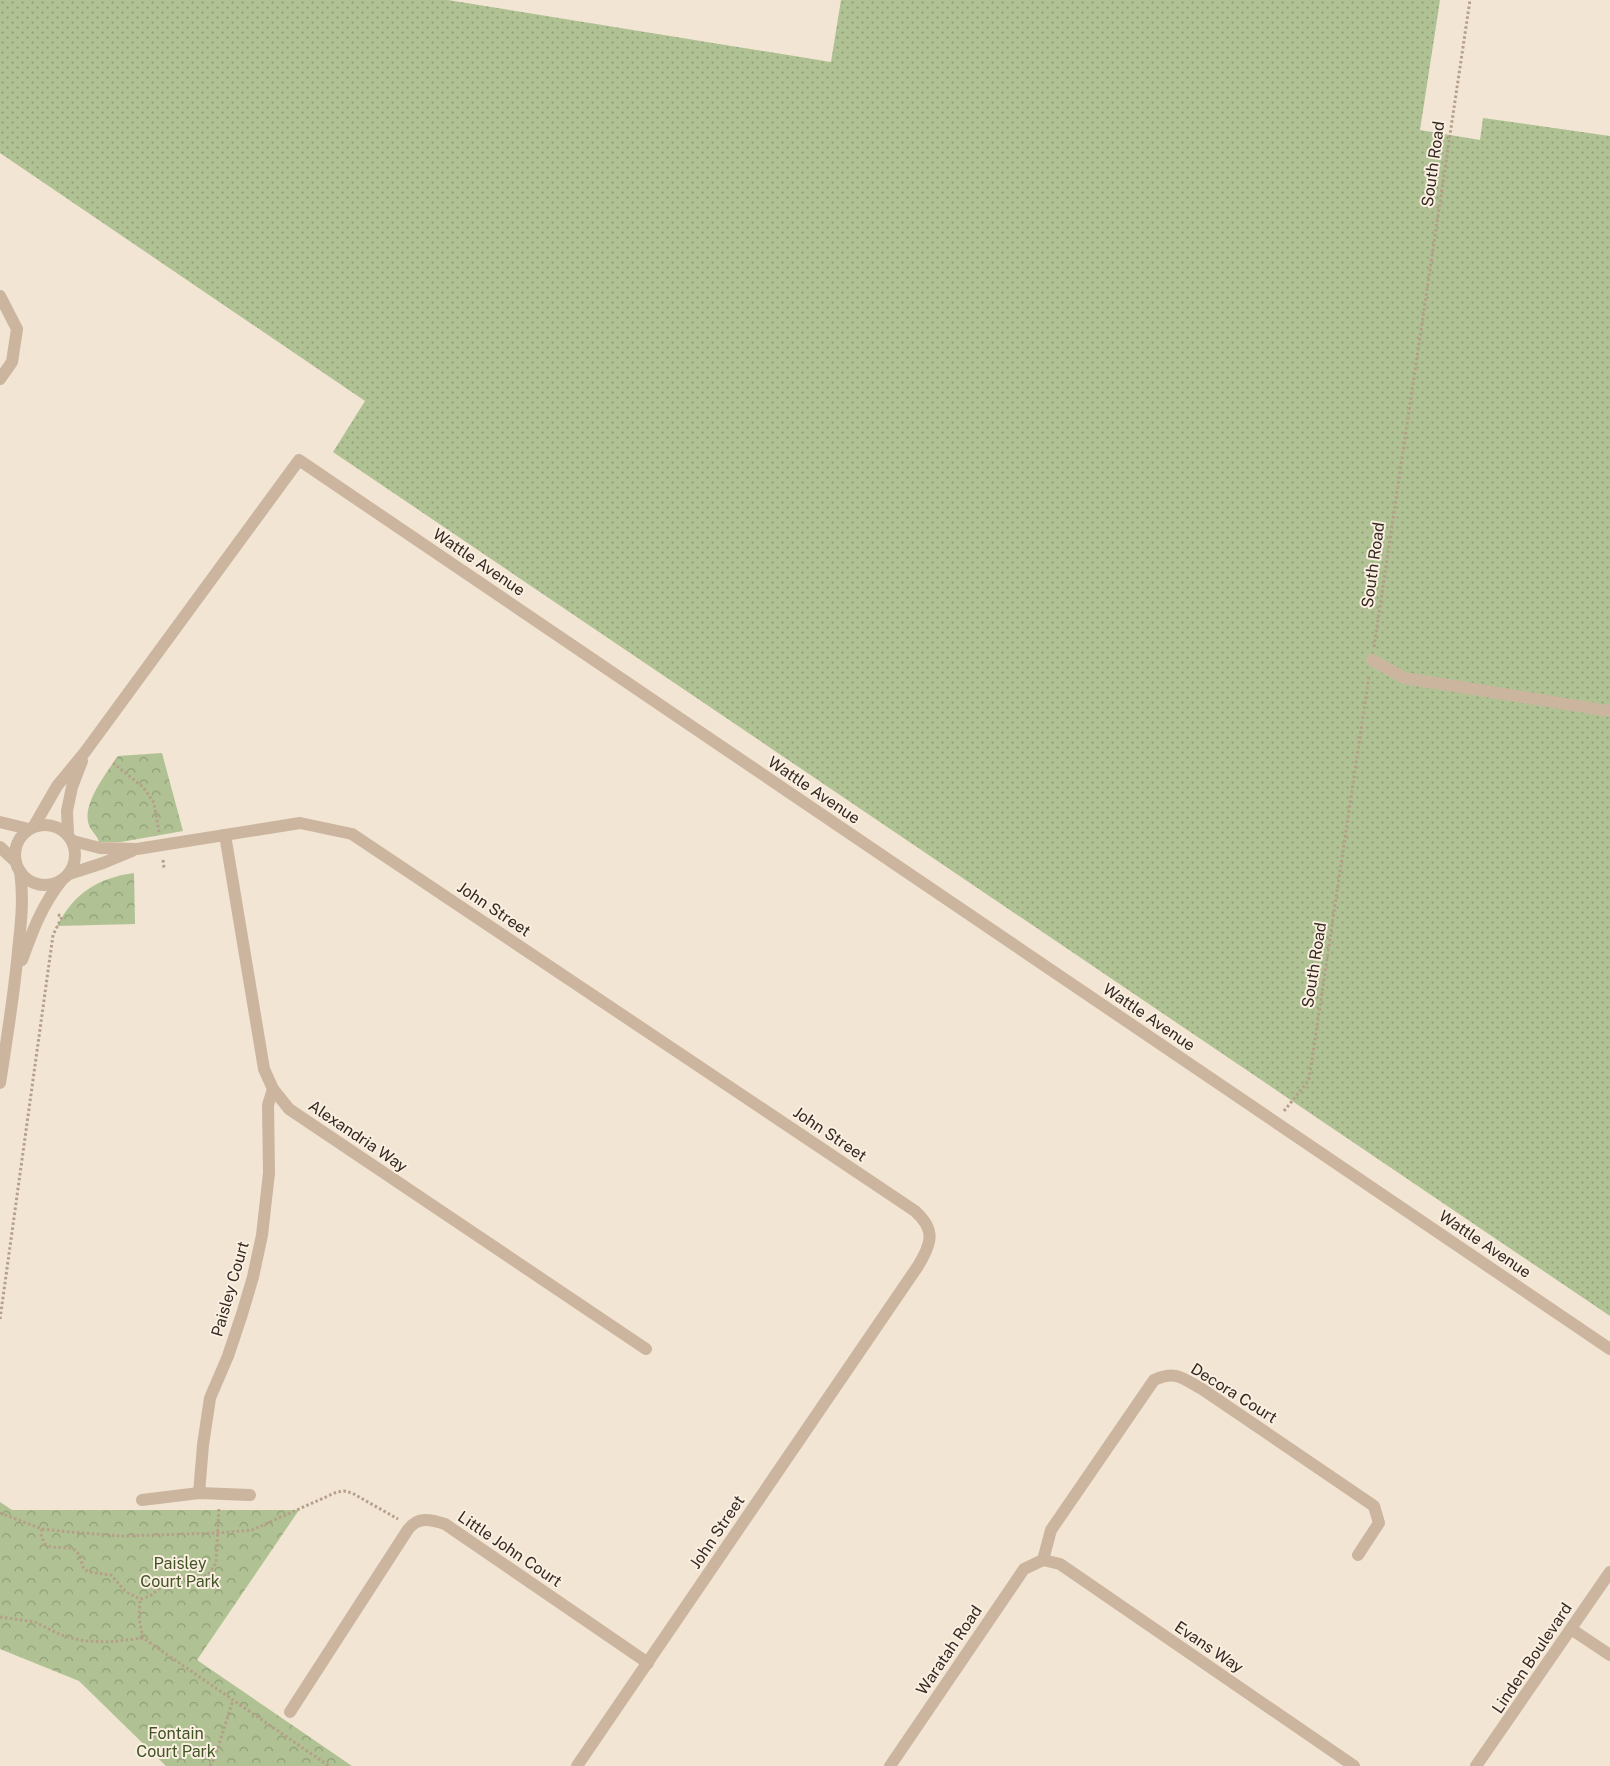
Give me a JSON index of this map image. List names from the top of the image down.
{
  "streets": {
    "street": [
      "Wattle Avenue",
      "John Street",
      "Alexandria Way",
      "Paisley Court",
      "Decora Court",
      "Little John Court",
      "Evans Way",
      "Waratah Road",
      "Linden Boulevard"
    ],
    "path": ["South Road"]
  },
  "crossings": [
    ["South Road", "Wattle Avenue"],
    ["Wattle Avenue", "John Street"],
    ["John Street", "Alexandria Way"],
    ["John Street", "Little John Court"],
    ["Alexandria Way", "Paisley Court"],
    ["Decora Court", "Evans Way"],
    ["Decora Court", "Waratah Road"],
    ["Evans Way", "Waratah Road"]
  ],
  "parks": ["Paisley Court Park", "Fontain Court Park"]
}
